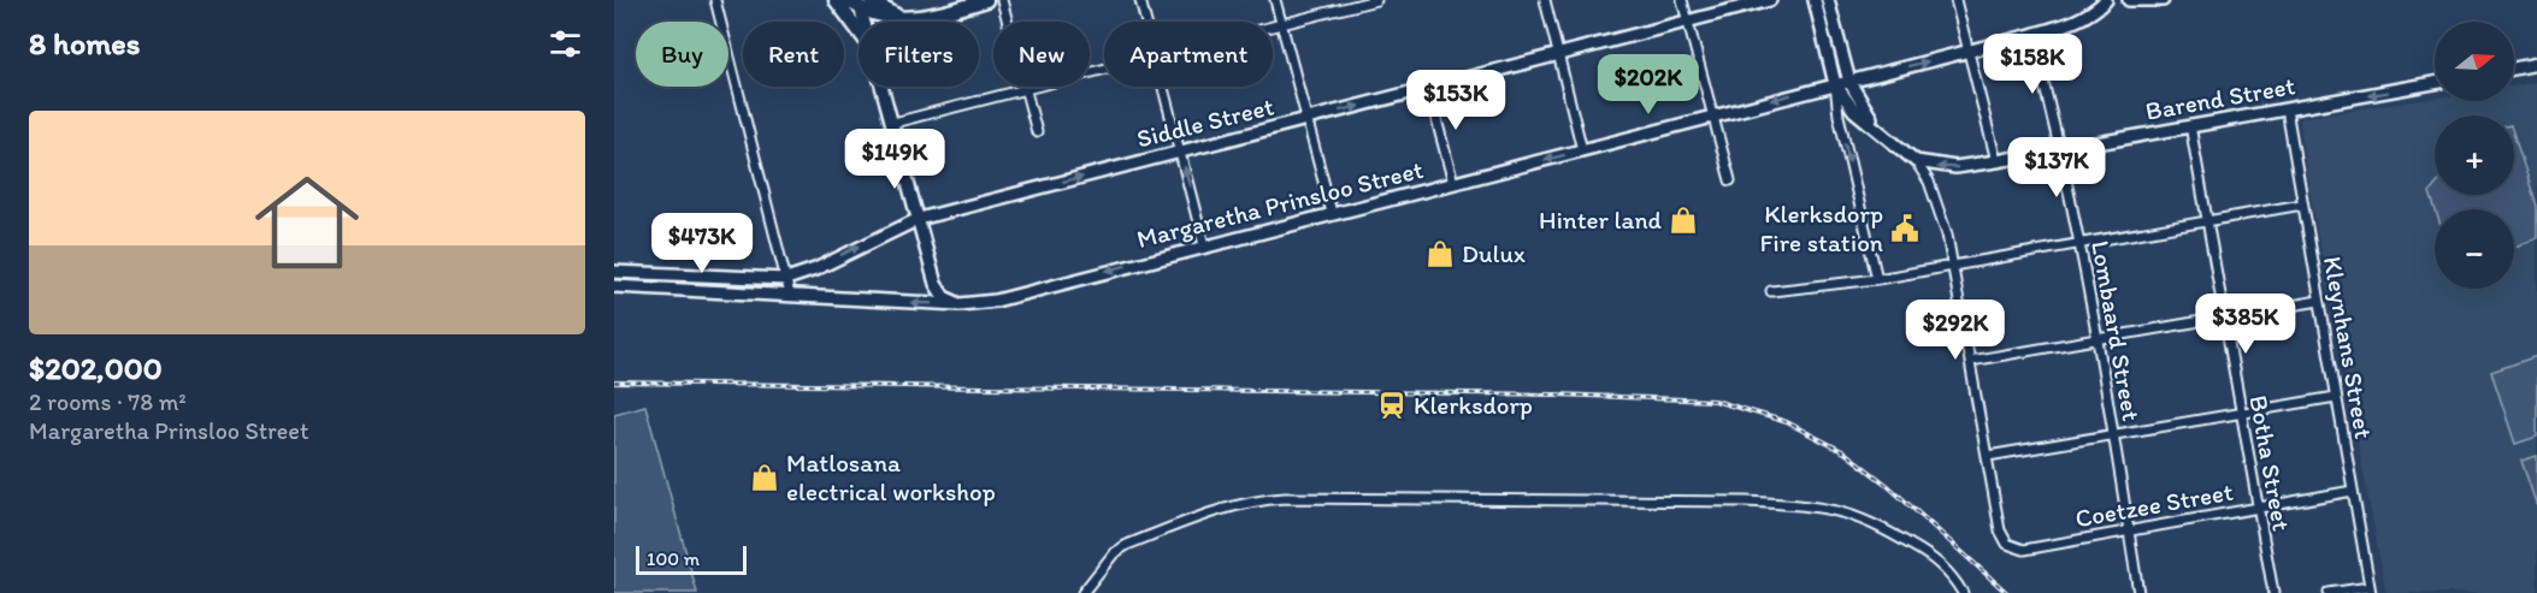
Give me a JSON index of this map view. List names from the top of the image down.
{
  "streets": {
    "street": [
      "Barend Street",
      "Siddle Street",
      "Margaretha Prinsloo Street",
      "Lombaard Street",
      "Kleynhans Street",
      "Botha Street",
      "Coetzee Street"
    ]
  },
  "crossings": [
    ["Barend Street", "Lombaard Street"],
    ["Barend Street", "Kleynhans Street"],
    ["Barend Street", "Botha Street"],
    ["Margaretha Prinsloo Street", "Lombaard Street"],
    ["Lombaard Street", "Coetzee Street"],
    ["Kleynhans Street", "Coetzee Street"],
    ["Botha Street", "Coetzee Street"]
  ],
  "one_way": ["Barend Street", "Siddle Street"],
  "places": {
    "shop": ["Hinter land", "Dulux", "Matlosana electrical workshop"],
    "public building": ["Klerksdorp Fire station"],
    "station": ["Klerksdorp"]
  },
  "scale_bar": "100 m",
  "north": "right",
  "page": {
    "heading": "8 homes",
    "map_buttons": ["+", "−"],
    "chip": [
      "Buy",
      "Rent",
      "Filters",
      "New",
      "Apartment"
    ],
    "price": [
      "$158K",
      "$202K",
      "$153K",
      "$149K",
      "$137K",
      "$473K",
      "$385K",
      "$292K"
    ],
    "list": [
      {
        "name": "$202,000",
        "note": "2 rooms · 78 m² · Margaretha Prinsloo Street"
      }
    ],
    "scale": "100 m"
  }
}
